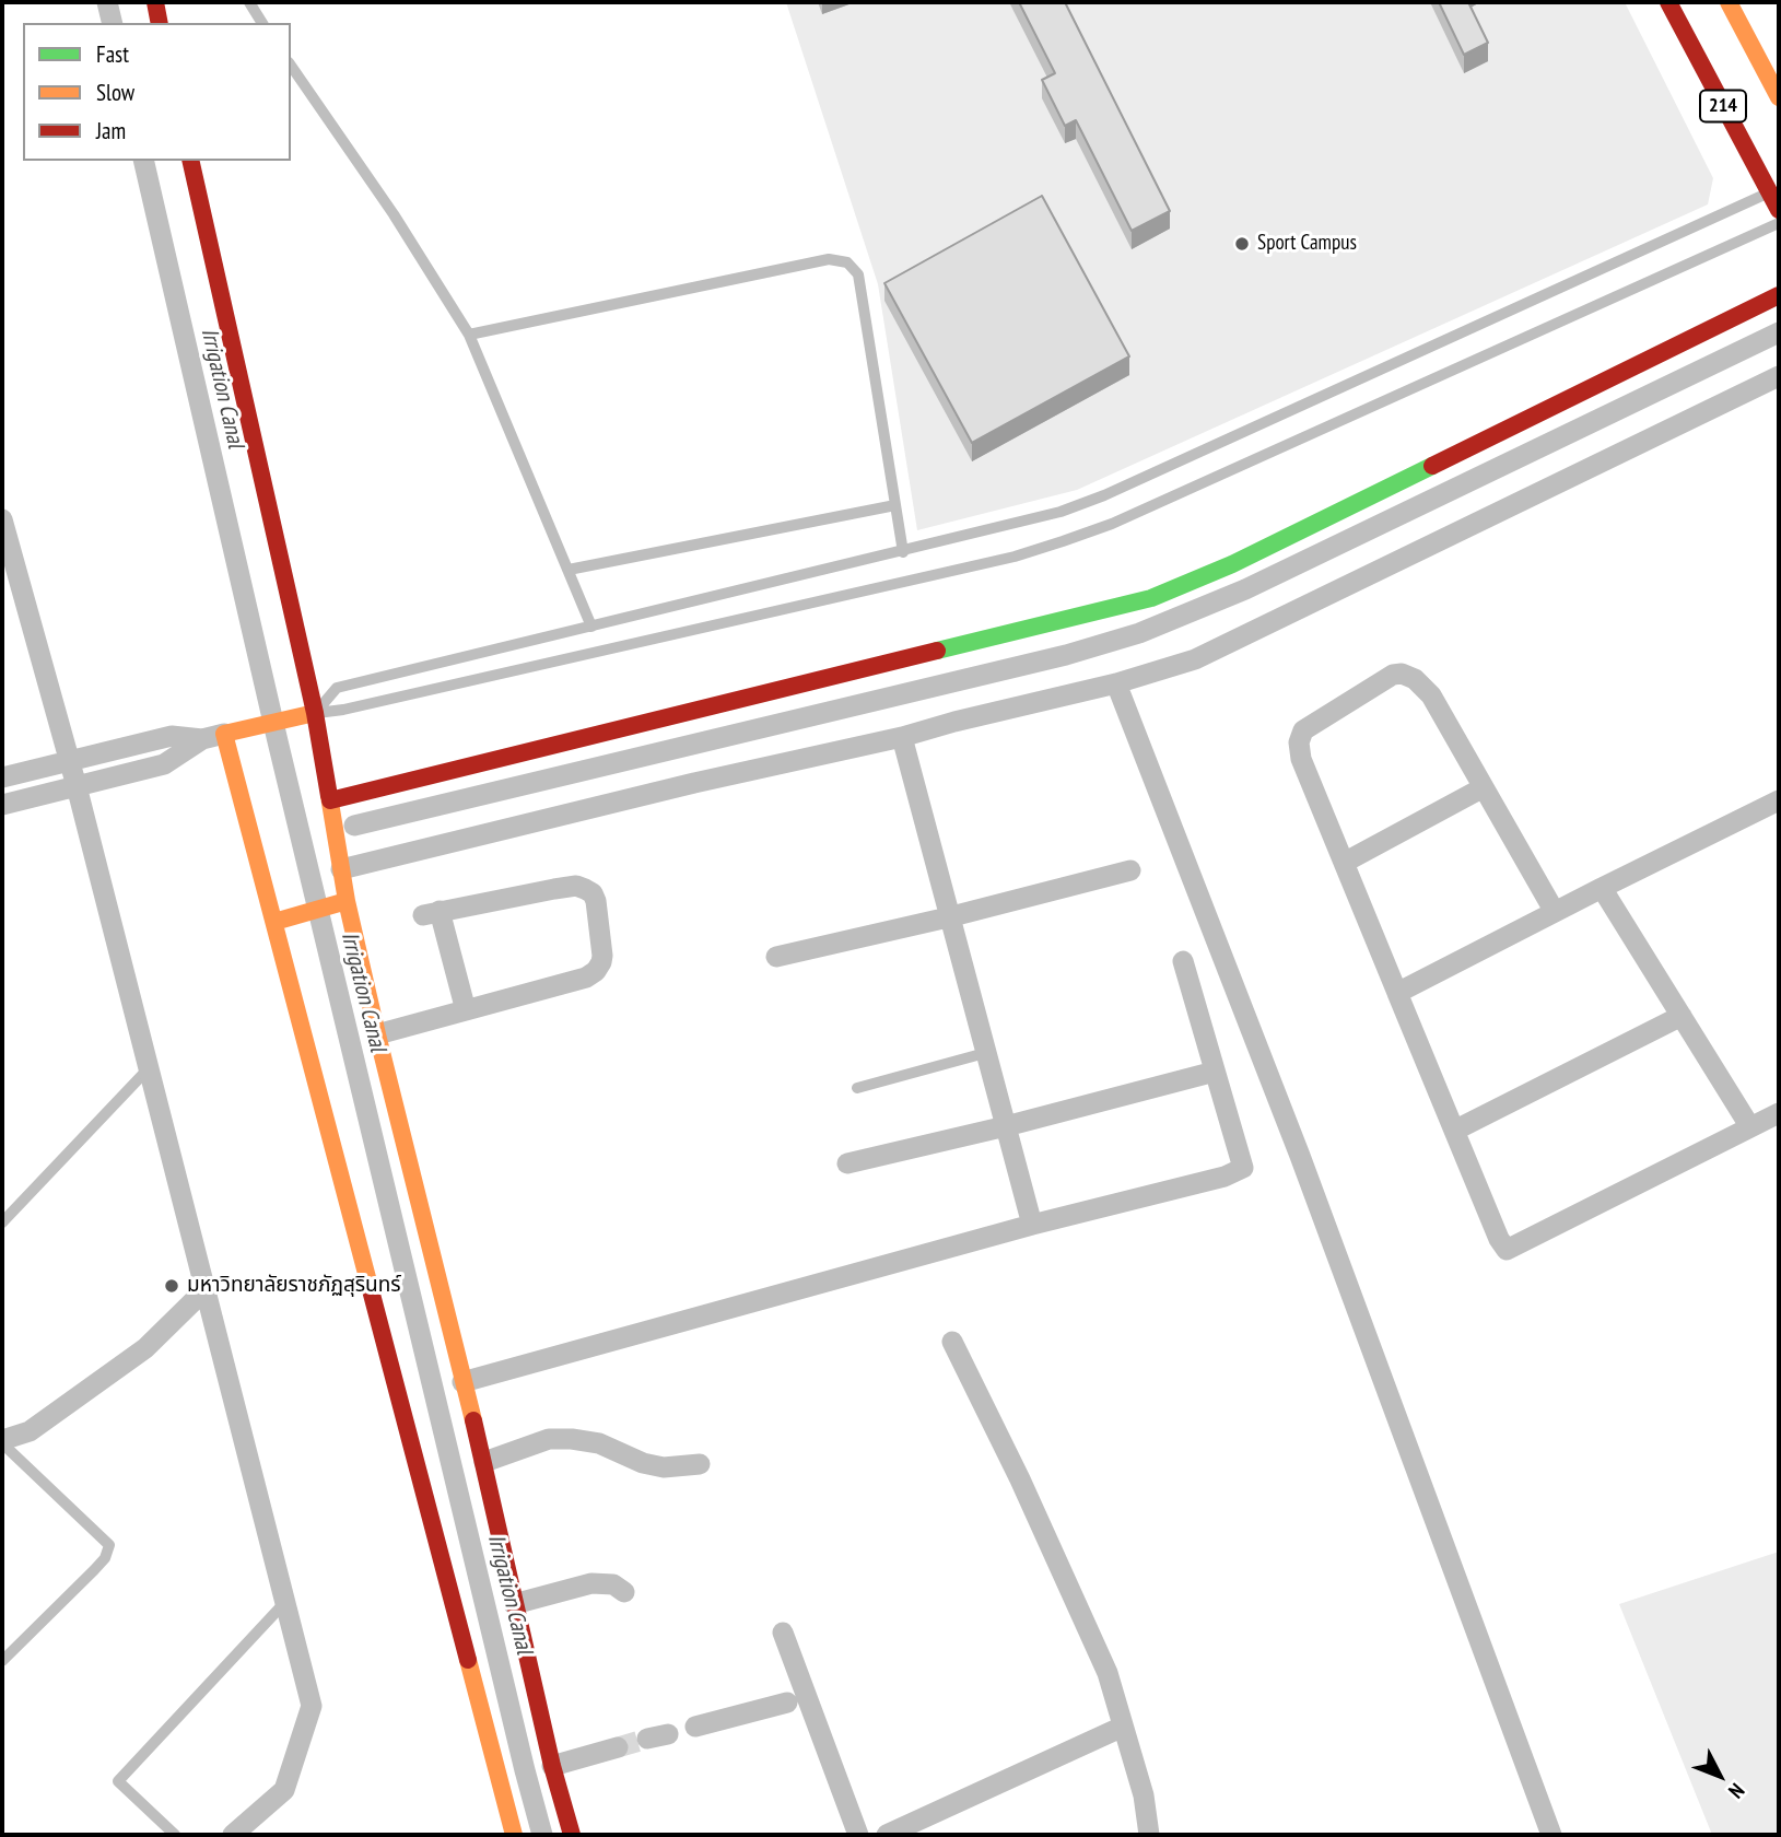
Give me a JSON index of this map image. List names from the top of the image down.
{
  "streets": {
    "street": ["214"]
  },
  "water": ["Irrigation Canal"],
  "places": ["Sport Campus", "มหาวิทยาลัยราชภัฏสุรินทร์"],
  "legend": ["Fast", "Slow", "Jam"],
  "north": "bottom right"
}
